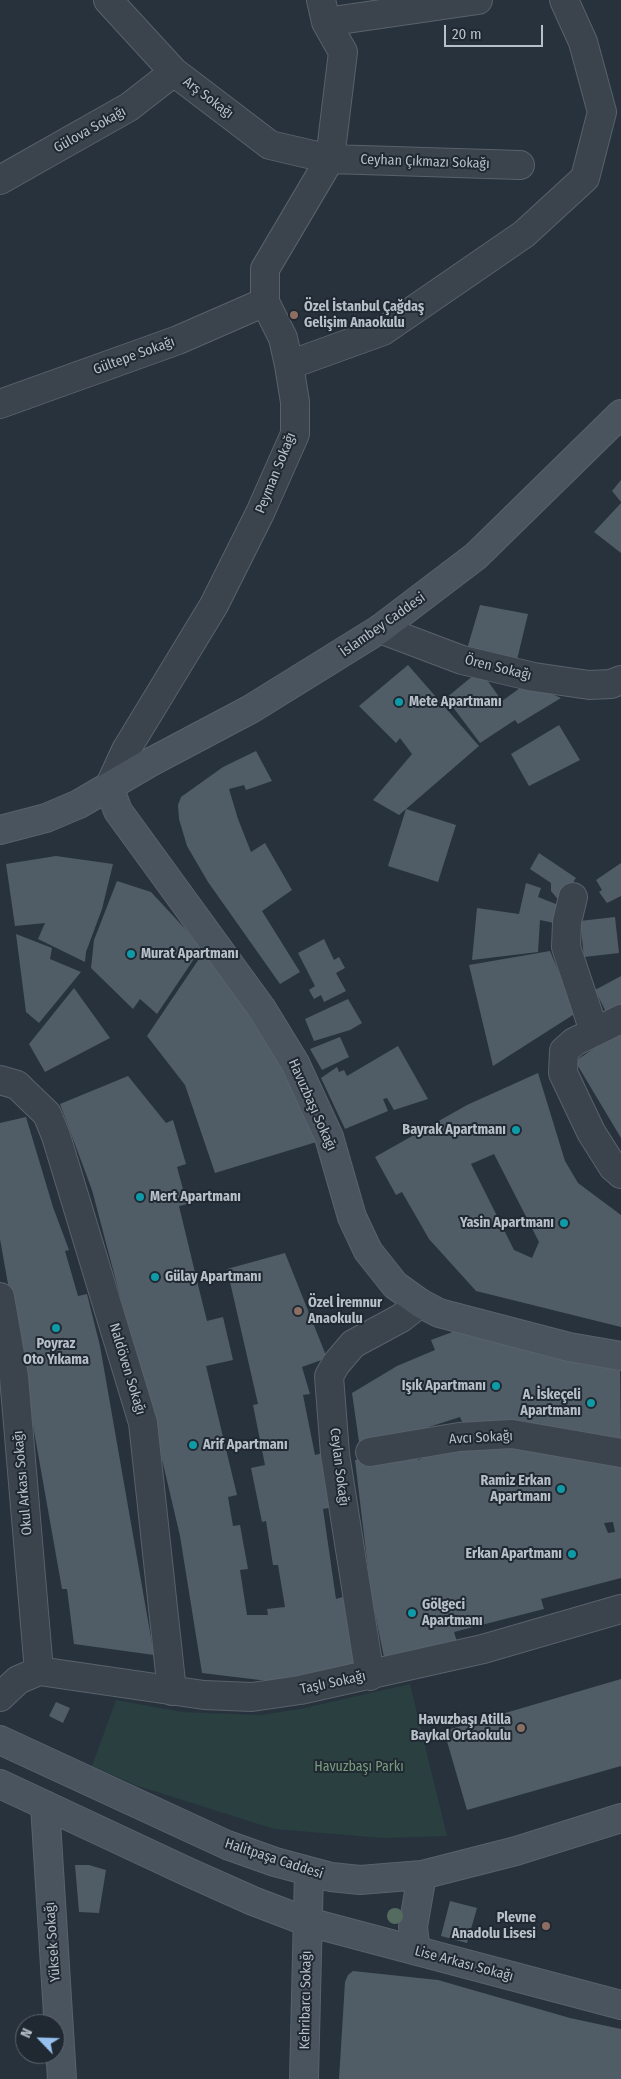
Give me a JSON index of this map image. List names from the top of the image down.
{
  "streets": {
    "main road": [
      "İslambey Caddesi",
      "Havuzbaşı Sokağı",
      "Halitpaşa Caddesi",
      "Yüksek Sokağı",
      "Lise Arkası Sokağı",
      "Kehribarcı Sokağı"
    ],
    "street": [
      "Arş Sokağı",
      "Gülova Sokağı",
      "Ceyhan Çıkmazı Sokağı",
      "Gültepe Sokağı",
      "Peyman Sokağı",
      "Ören Sokağı",
      "Naldöven Sokağı",
      "Avcı Sokağı",
      "Ceylan Sokağı",
      "Okul Arkası Sokağı",
      "Taşlı Sokağı"
    ]
  },
  "crossings": [
    ["Arş Sokağı", "Gülova Sokağı"],
    ["Arş Sokağı", "Ceyhan Çıkmazı Sokağı"],
    ["Arş Sokağı", "Peyman Sokağı"],
    ["Ceyhan Çıkmazı Sokağı", "Peyman Sokağı"],
    ["Gültepe Sokağı", "Peyman Sokağı"],
    ["Peyman Sokağı", "İslambey Caddesi"],
    ["Peyman Sokağı", "Havuzbaşı Sokağı"],
    ["İslambey Caddesi", "Ören Sokağı"],
    ["İslambey Caddesi", "Havuzbaşı Sokağı"],
    ["Havuzbaşı Sokağı", "Ceylan Sokağı"],
    ["Naldöven Sokağı", "Taşlı Sokağı"],
    ["Ceylan Sokağı", "Taşlı Sokağı"],
    ["Okul Arkası Sokağı", "Taşlı Sokağı"],
    ["Halitpaşa Caddesi", "Kehribarcı Sokağı"],
    ["Lise Arkası Sokağı", "Kehribarcı Sokağı"]
  ],
  "parks": ["Havuzbaşı Parkı"],
  "places": [
    "Özel İstanbul Çağdaş Gelişim Anaokulu",
    "Mete Apartmanı",
    "Murat Apartmanı",
    "Bayrak Apartmanı",
    "Mert Apartmanı",
    "Yasin Apartmanı",
    "Gülay Apartmanı",
    "Özel İremnur Anaokulu",
    "Poyraz Oto Yıkama",
    "Işık Apartmanı",
    "A. İskeçeli Apartmanı",
    "Arif Apartmanı",
    "Ramiz Erkan Apartmanı",
    "Erkan Apartmanı",
    "Gölgeci Apartmanı",
    "Havuzbaşı Atilla Baykal Ortaokulu",
    "Plevne Anadolu Lisesi"
  ],
  "scale_bar": "20 m",
  "north": "top left"
}
